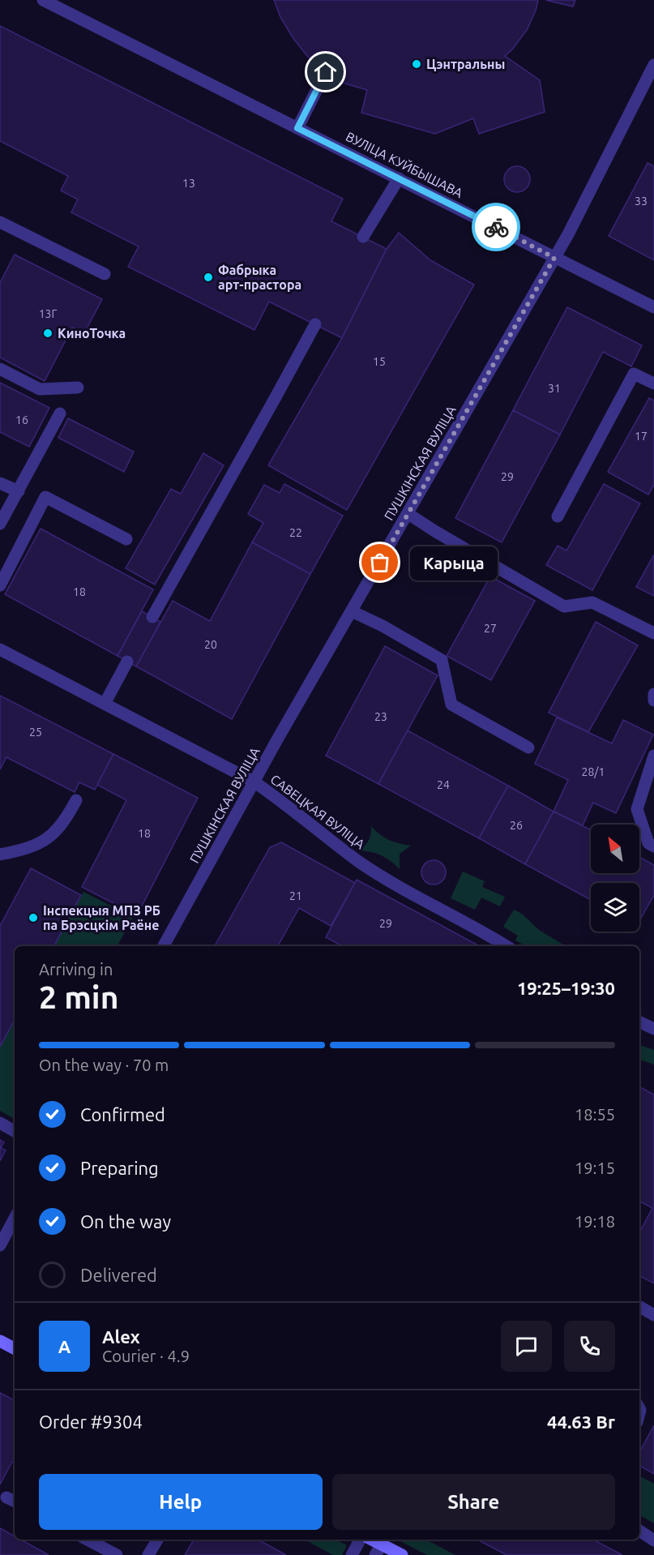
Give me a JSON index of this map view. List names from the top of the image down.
{
  "streets": {
    "street": ["ВУЛІЦА КУЙБЫШАВА", "ПУШКІНСКАЯ ВУЛІЦА", "САВЕЦКАЯ ВУЛІЦА"]
  },
  "crossings": [
    ["ВУЛІЦА КУЙБЫШАВА", "ПУШКІНСКАЯ ВУЛІЦА"],
    ["ПУШКІНСКАЯ ВУЛІЦА", "САВЕЦКАЯ ВУЛІЦА"]
  ],
  "places": [
    "Цэнтральны",
    "Фабрыка арт-прастора",
    "КиноТочка",
    "Карыца",
    "Інспекцыя МПЗ РБ па Брэсцкім Раёне"
  ],
  "house_numbers": [
    "13",
    "33",
    "13Г",
    "15",
    "31",
    "16",
    "17",
    "29",
    "22",
    "18",
    "27",
    "20",
    "23",
    "25",
    "28/1",
    "24",
    "26",
    "18",
    "21",
    "29"
  ],
  "north": "top left",
  "page": {
    "bubble": "Карыца",
    "heading": ["2 min", "Arriving in", "19:25–19:30"],
    "panel": [
      "Alex",
      "Courier · 4.9",
      "Order #9304",
      "44.63 Br"
    ],
    "bar": "On the way · 70 m",
    "list": [
      ["Confirmed", "18:55"],
      ["Preparing", "19:15"],
      ["On the way", "19:18"],
      "Delivered"
    ],
    "round": "A",
    "buttons": ["Help", "Share"]
  }
}
